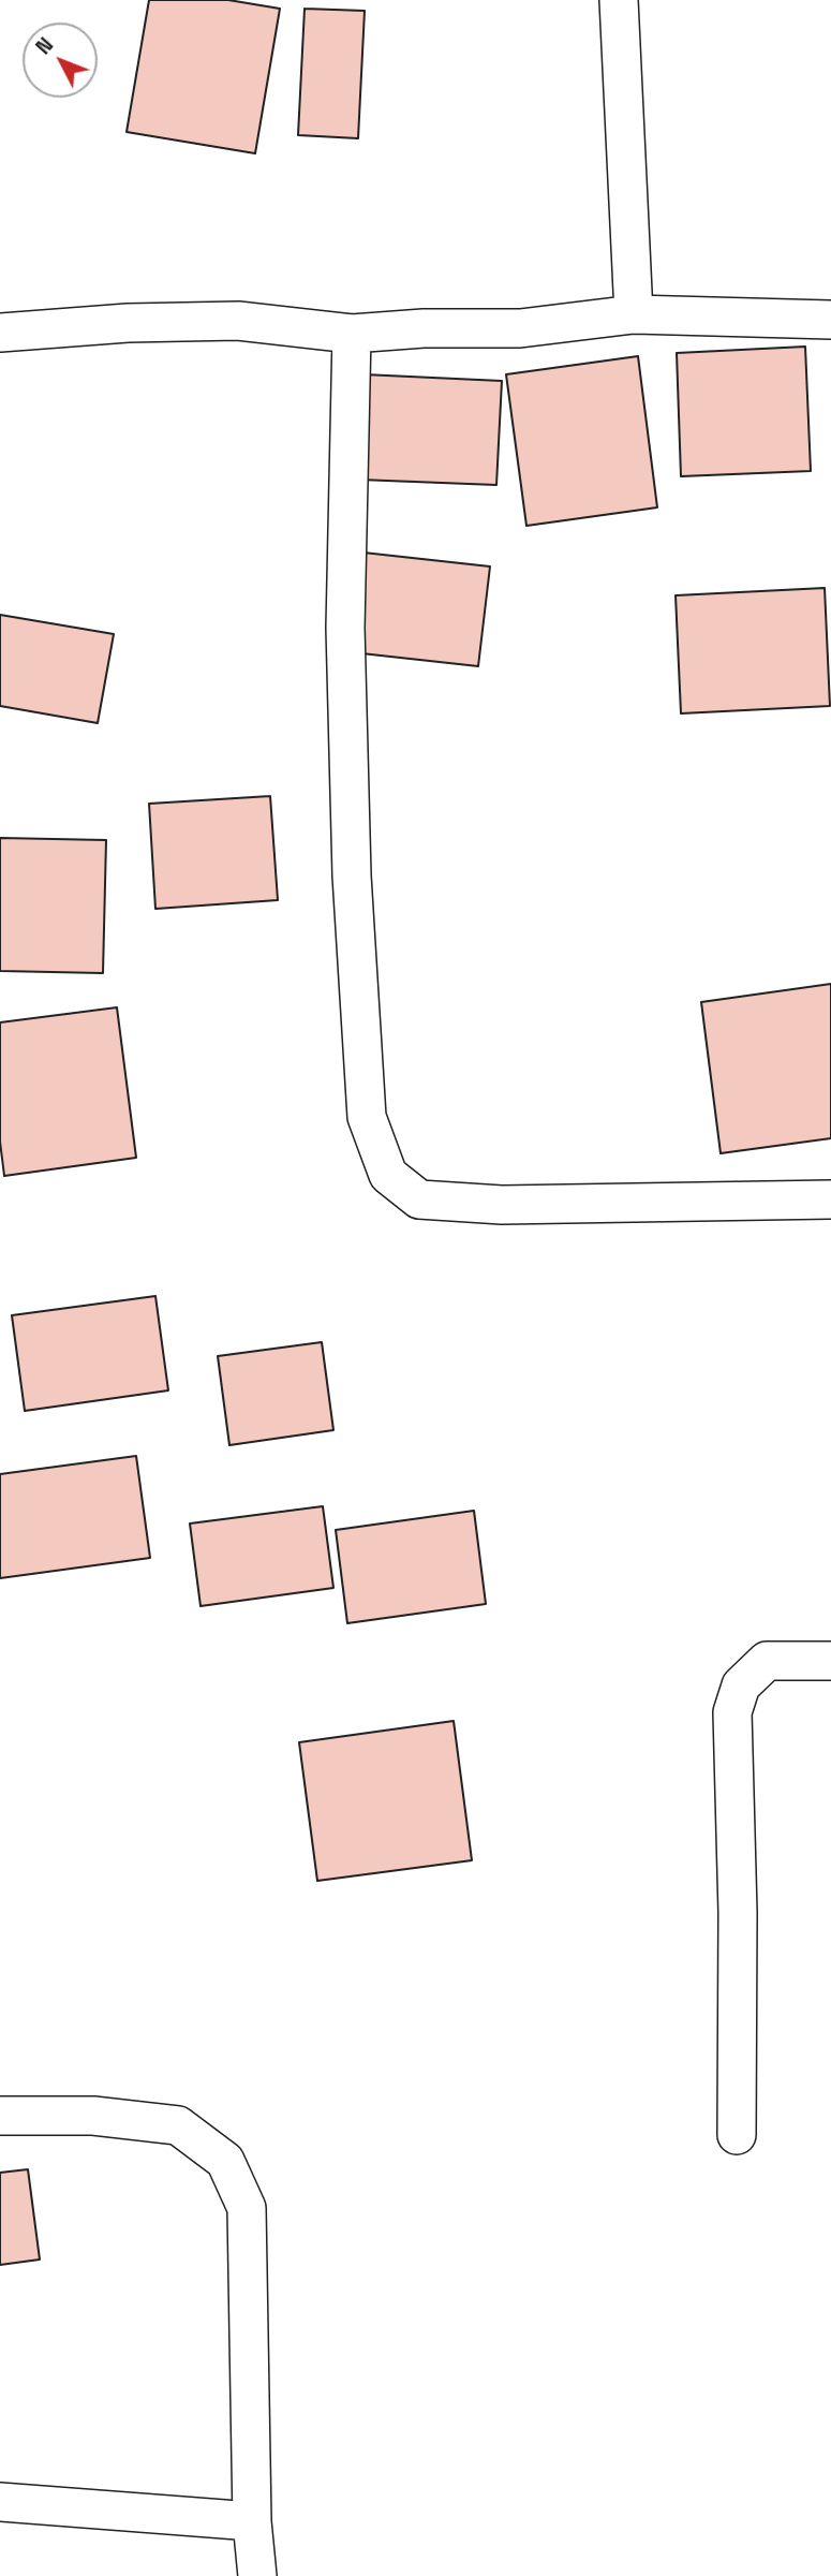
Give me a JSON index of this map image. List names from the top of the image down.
{
  "north": "top left"
}
